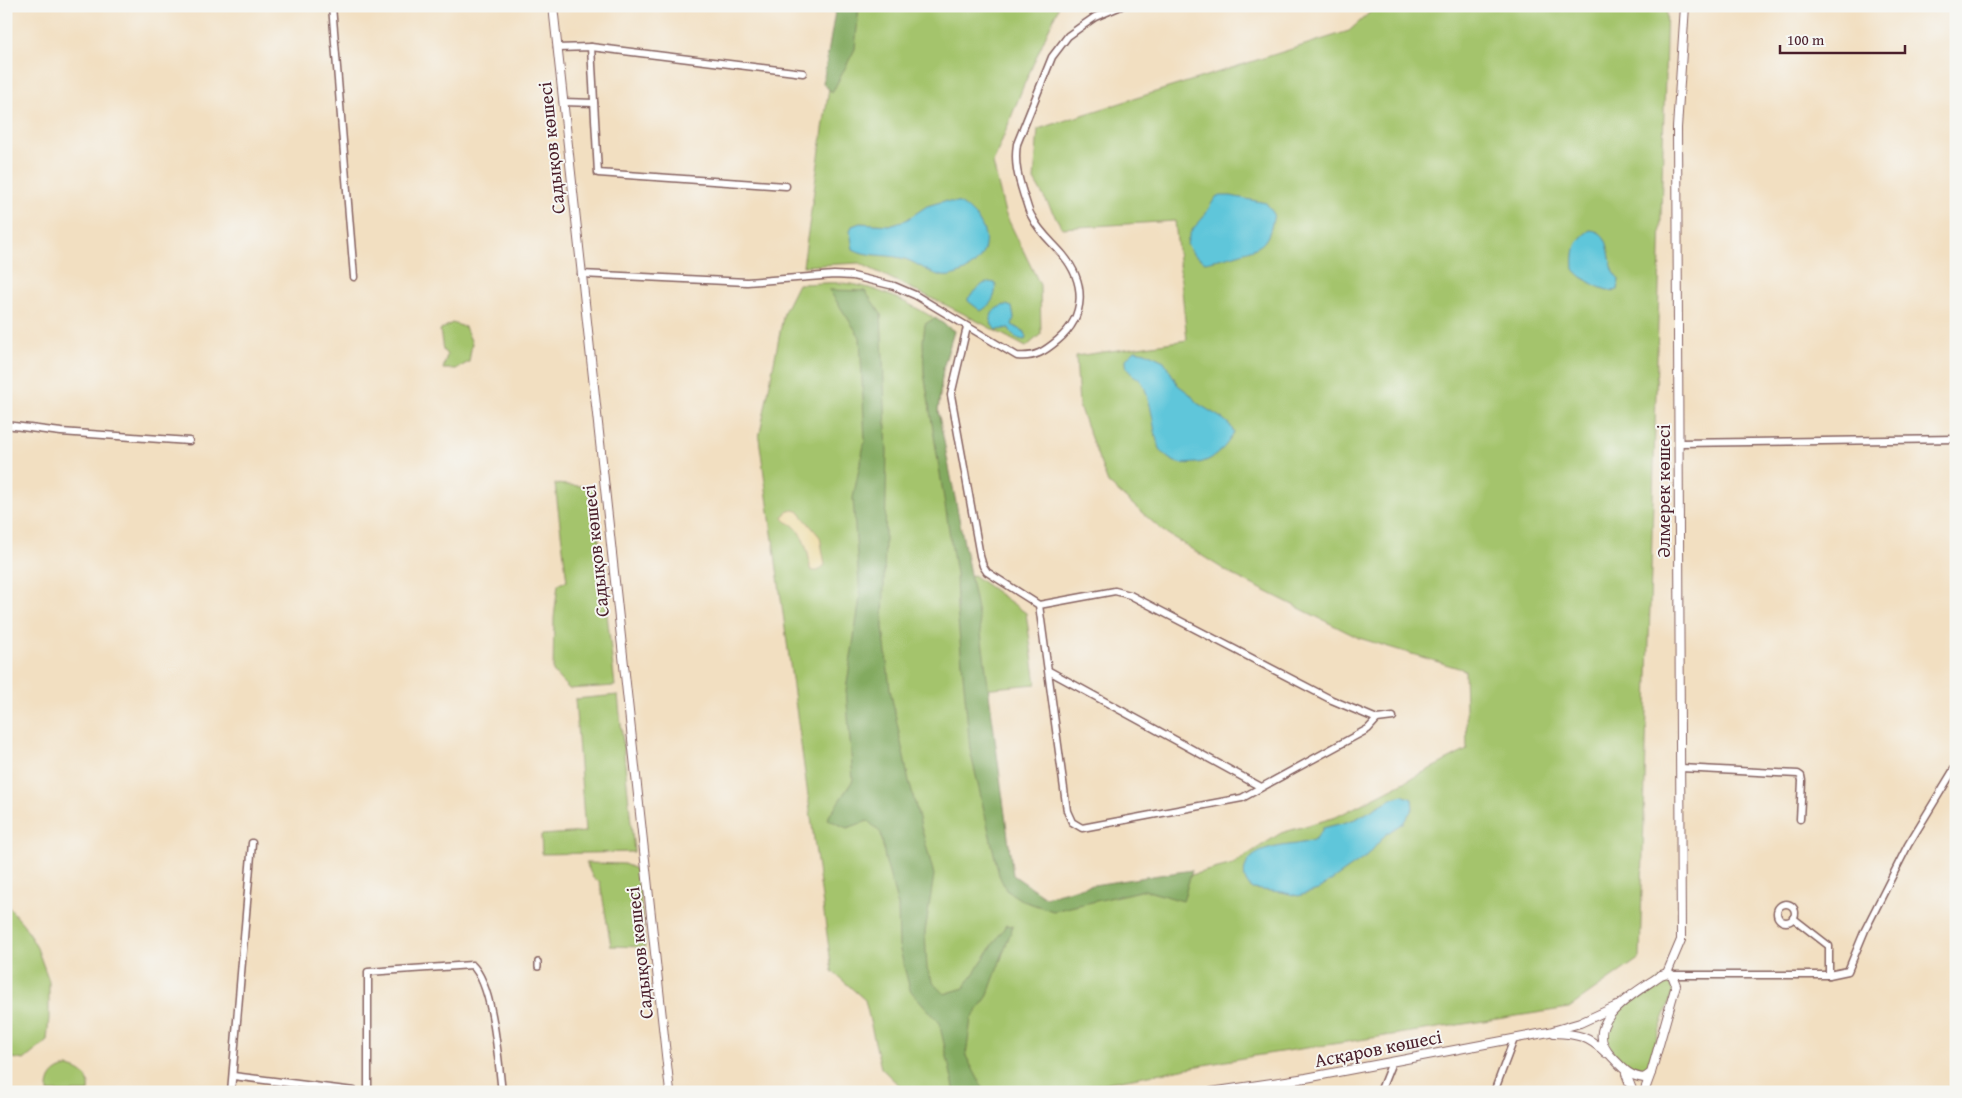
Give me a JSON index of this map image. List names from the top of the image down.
{
  "streets": {
    "street": ["Садықов көшесі", "Әлмерек көшесі", "Асқаров көшесі"]
  },
  "scale_bar": "100 m"
}
